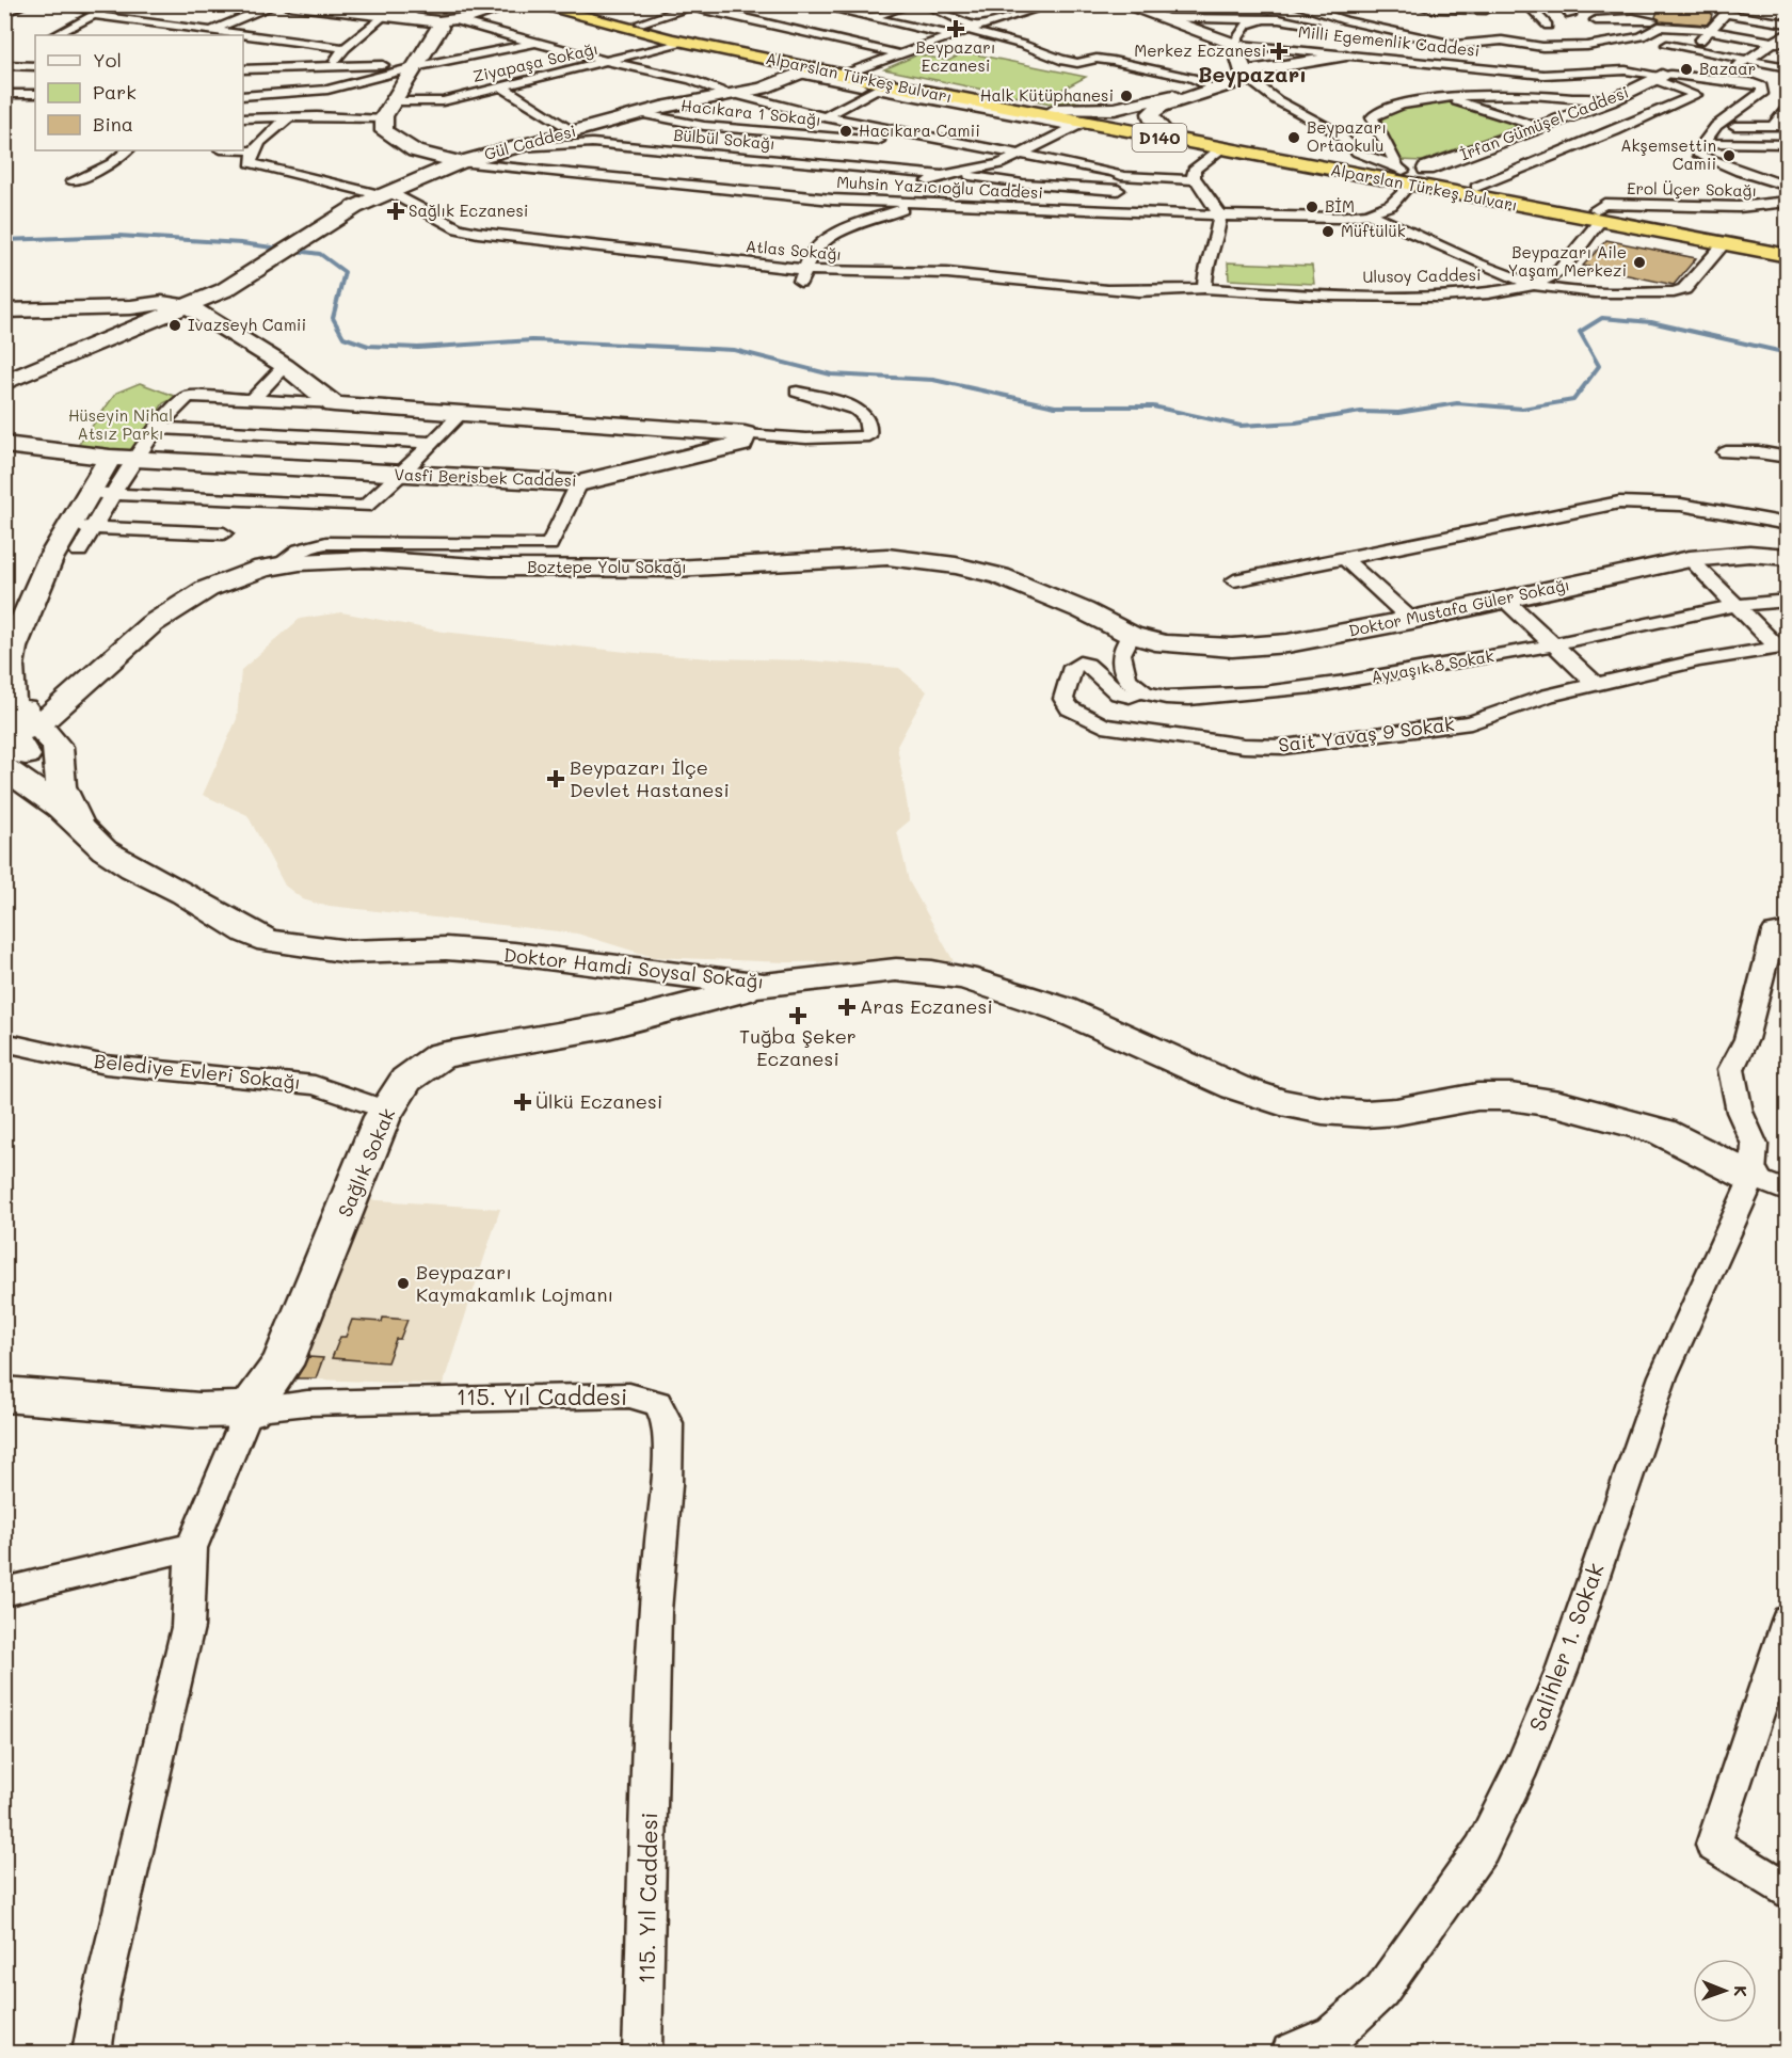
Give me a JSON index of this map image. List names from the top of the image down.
{
  "streets": {
    "highway": ["Alparslan Türkeş Bulvarı", "D140"],
    "street": [
      "Milli Egemenlik Caddesi",
      "Ziyapaşa Sokağı",
      "Hacıkara 1 Sokağı",
      "İrfan Gümüşel Caddesi",
      "Bülbül Sokağı",
      "Gül Caddesi",
      "Muhsin Yazıcıoğlu Caddesi",
      "Erol Üçer Sokağı",
      "Atlas Sokağı",
      "Ulusoy Caddesi",
      "Vasfi Berisbek Caddesi",
      "Boztepe Yolu Sokağı",
      "Doktor Mustafa Güler Sokağı",
      "Ayvaşık 8 Sokak",
      "Sait Yavaş 9 Sokak",
      "Doktor Hamdi Soysal Sokağı",
      "Belediye Evleri Sokağı",
      "Sağlık Sokak",
      "115. Yıl Caddesi",
      "Salihler 1. Sokak"
    ]
  },
  "crossings": [
    ["Milli Egemenlik Caddesi", "İrfan Gümüşel Caddesi"],
    ["Ziyapaşa Sokağı", "Alparslan Türkeş Bulvarı"],
    ["Alparslan Türkeş Bulvarı", "İrfan Gümüşel Caddesi"],
    ["Alparslan Türkeş Bulvarı", "Gül Caddesi"],
    ["Alparslan Türkeş Bulvarı", "Muhsin Yazıcıoğlu Caddesi"],
    ["Alparslan Türkeş Bulvarı", "Erol Üçer Sokağı"],
    ["Hacıkara 1 Sokağı", "Gül Caddesi"],
    ["İrfan Gümüşel Caddesi", "Muhsin Yazıcıoğlu Caddesi"],
    ["Bülbül Sokağı", "Gül Caddesi"],
    ["Gül Caddesi", "Muhsin Yazıcıoğlu Caddesi"],
    ["Gül Caddesi", "Atlas Sokağı"],
    ["Muhsin Yazıcıoğlu Caddesi", "Ulusoy Caddesi"],
    ["Atlas Sokağı", "Ulusoy Caddesi"],
    ["Boztepe Yolu Sokağı", "Doktor Mustafa Güler Sokağı"],
    ["Boztepe Yolu Sokağı", "Doktor Hamdi Soysal Sokağı"],
    ["Ayvaşık 8 Sokak", "Sait Yavaş 9 Sokak"],
    ["Doktor Hamdi Soysal Sokağı", "Sağlık Sokak"],
    ["Doktor Hamdi Soysal Sokağı", "Salihler 1. Sokak"],
    ["Belediye Evleri Sokağı", "Sağlık Sokak"],
    ["Sağlık Sokak", "115. Yıl Caddesi"]
  ],
  "districts": ["Beypazarı"],
  "parks": ["Hüseyin Nihal Atsız Parkı"],
  "places": {
    "health": [
      "Beypazarı Eczanesi",
      "Merkez Eczanesi",
      "Sağlık Eczanesi",
      "Beypazarı İlçe Devlet Hastanesi",
      "Aras Eczanesi",
      "Tuğba Şeker Eczanesi",
      "Ülkü Eczanesi"
    ],
    "other": [
      "Bazaar",
      "Halk Kütüphanesi",
      "Hacıkara Camii",
      "Beypazarı Ortaokulu",
      "Akşemsettin Camii",
      "BİM",
      "Müftülük",
      "Beypazarı Aile Yaşam Merkezi",
      "Ivazseyh Camii",
      "Beypazarı Kaymakamlık Lojmanı"
    ]
  },
  "legend": ["Yol", "Park", "Bina"],
  "north": "right"
}
